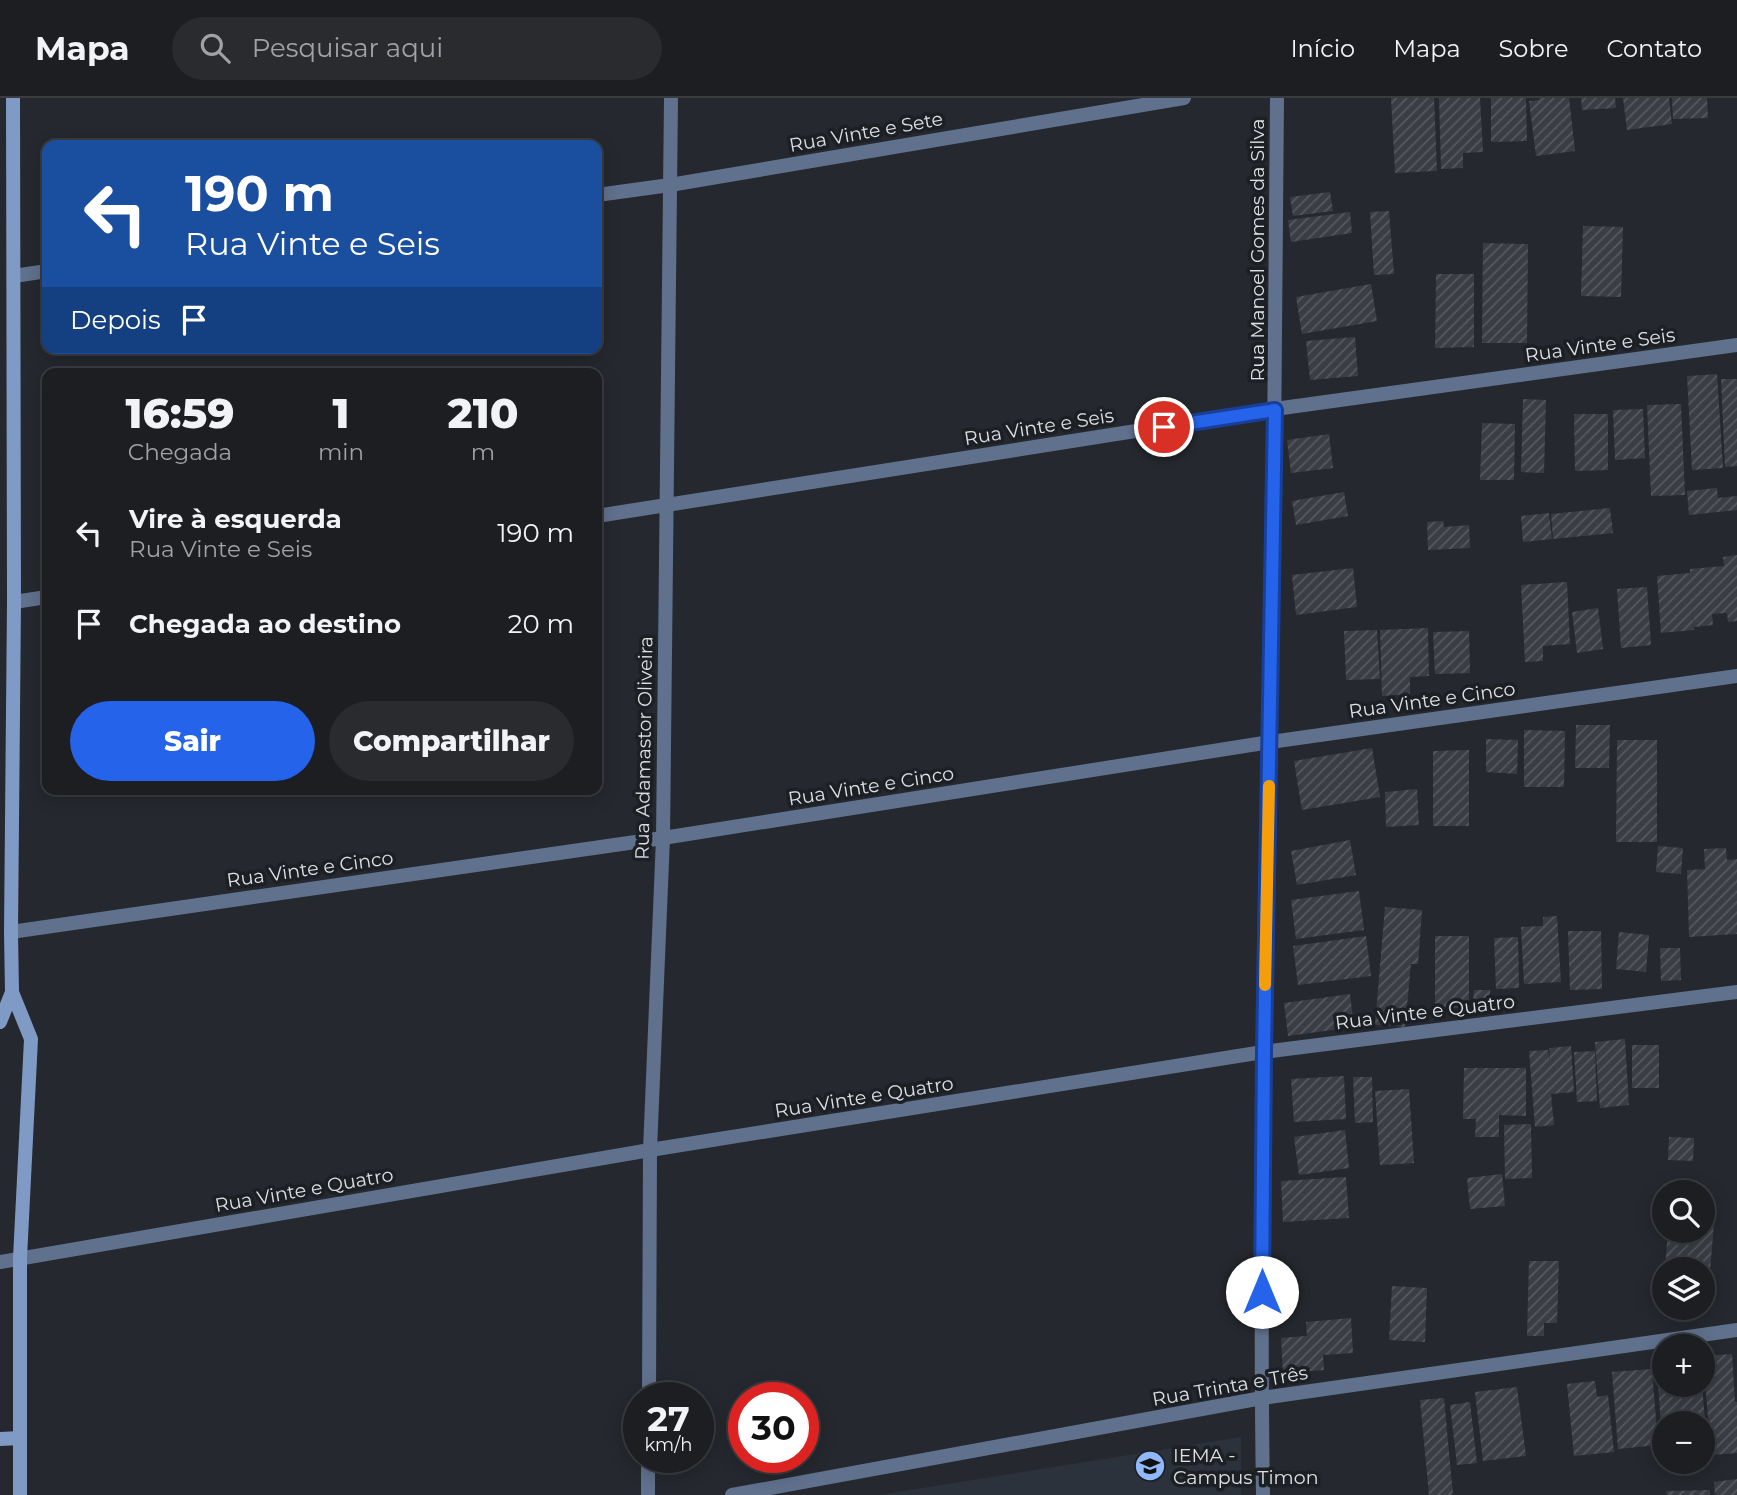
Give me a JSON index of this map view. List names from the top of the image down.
{
  "streets": {
    "street": [
      "Rua Vinte e Sete",
      "Rua Manoel Gomes da Silva",
      "Rua Vinte e Seis",
      "Rua Vinte e Cinco",
      "Rua Adamastor Oliveira",
      "Rua Vinte e Quatro",
      "Rua Trinta e Três"
    ]
  },
  "crossings": [
    ["Rua Vinte e Sete", "Rua Adamastor Oliveira"],
    ["Rua Manoel Gomes da Silva", "Rua Vinte e Seis"],
    ["Rua Manoel Gomes da Silva", "Rua Vinte e Cinco"],
    ["Rua Manoel Gomes da Silva", "Rua Vinte e Quatro"],
    ["Rua Manoel Gomes da Silva", "Rua Trinta e Três"],
    ["Rua Vinte e Seis", "Rua Adamastor Oliveira"],
    ["Rua Vinte e Cinco", "Rua Adamastor Oliveira"],
    ["Rua Adamastor Oliveira", "Rua Vinte e Quatro"]
  ],
  "places": {
    "school or university": ["IEMA - Campus Timon"]
  },
  "page": {
    "header": "Mapa",
    "search": "Pesquisar aqui",
    "nav": [
      "Início",
      "Mapa",
      "Sobre",
      "Contato"
    ],
    "turn": ["190 m", "Rua Vinte e Seis"],
    "then": "Depois",
    "eta": [
      "16:59",
      "Chegada",
      "1",
      "min",
      "210",
      "m"
    ],
    "list": [
      {
        "name": "Vire à esquerda",
        "note": "Rua Vinte e Seis",
        "value": "190 m"
      },
      {
        "name": "Chegada ao destino",
        "value": "20 m"
      }
    ],
    "buttons": ["Sair", "Compartilhar"],
    "map_buttons": ["+", "−"],
    "speed": "27 km/h",
    "limit": "30"
  }
}
